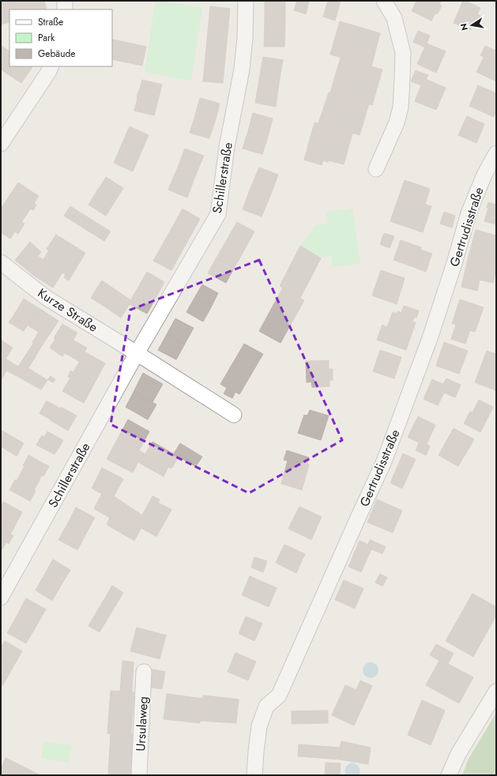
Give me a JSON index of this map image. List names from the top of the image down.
{
  "streets": {
    "street": [
      "Schillerstraße",
      "Gertrudisstraße",
      "Kurze Straße",
      "Ursulaweg"
    ]
  },
  "crossings": [
    ["Schillerstraße", "Kurze Straße"]
  ],
  "legend": ["Straße", "Park", "Gebäude"],
  "north": "left"
}
